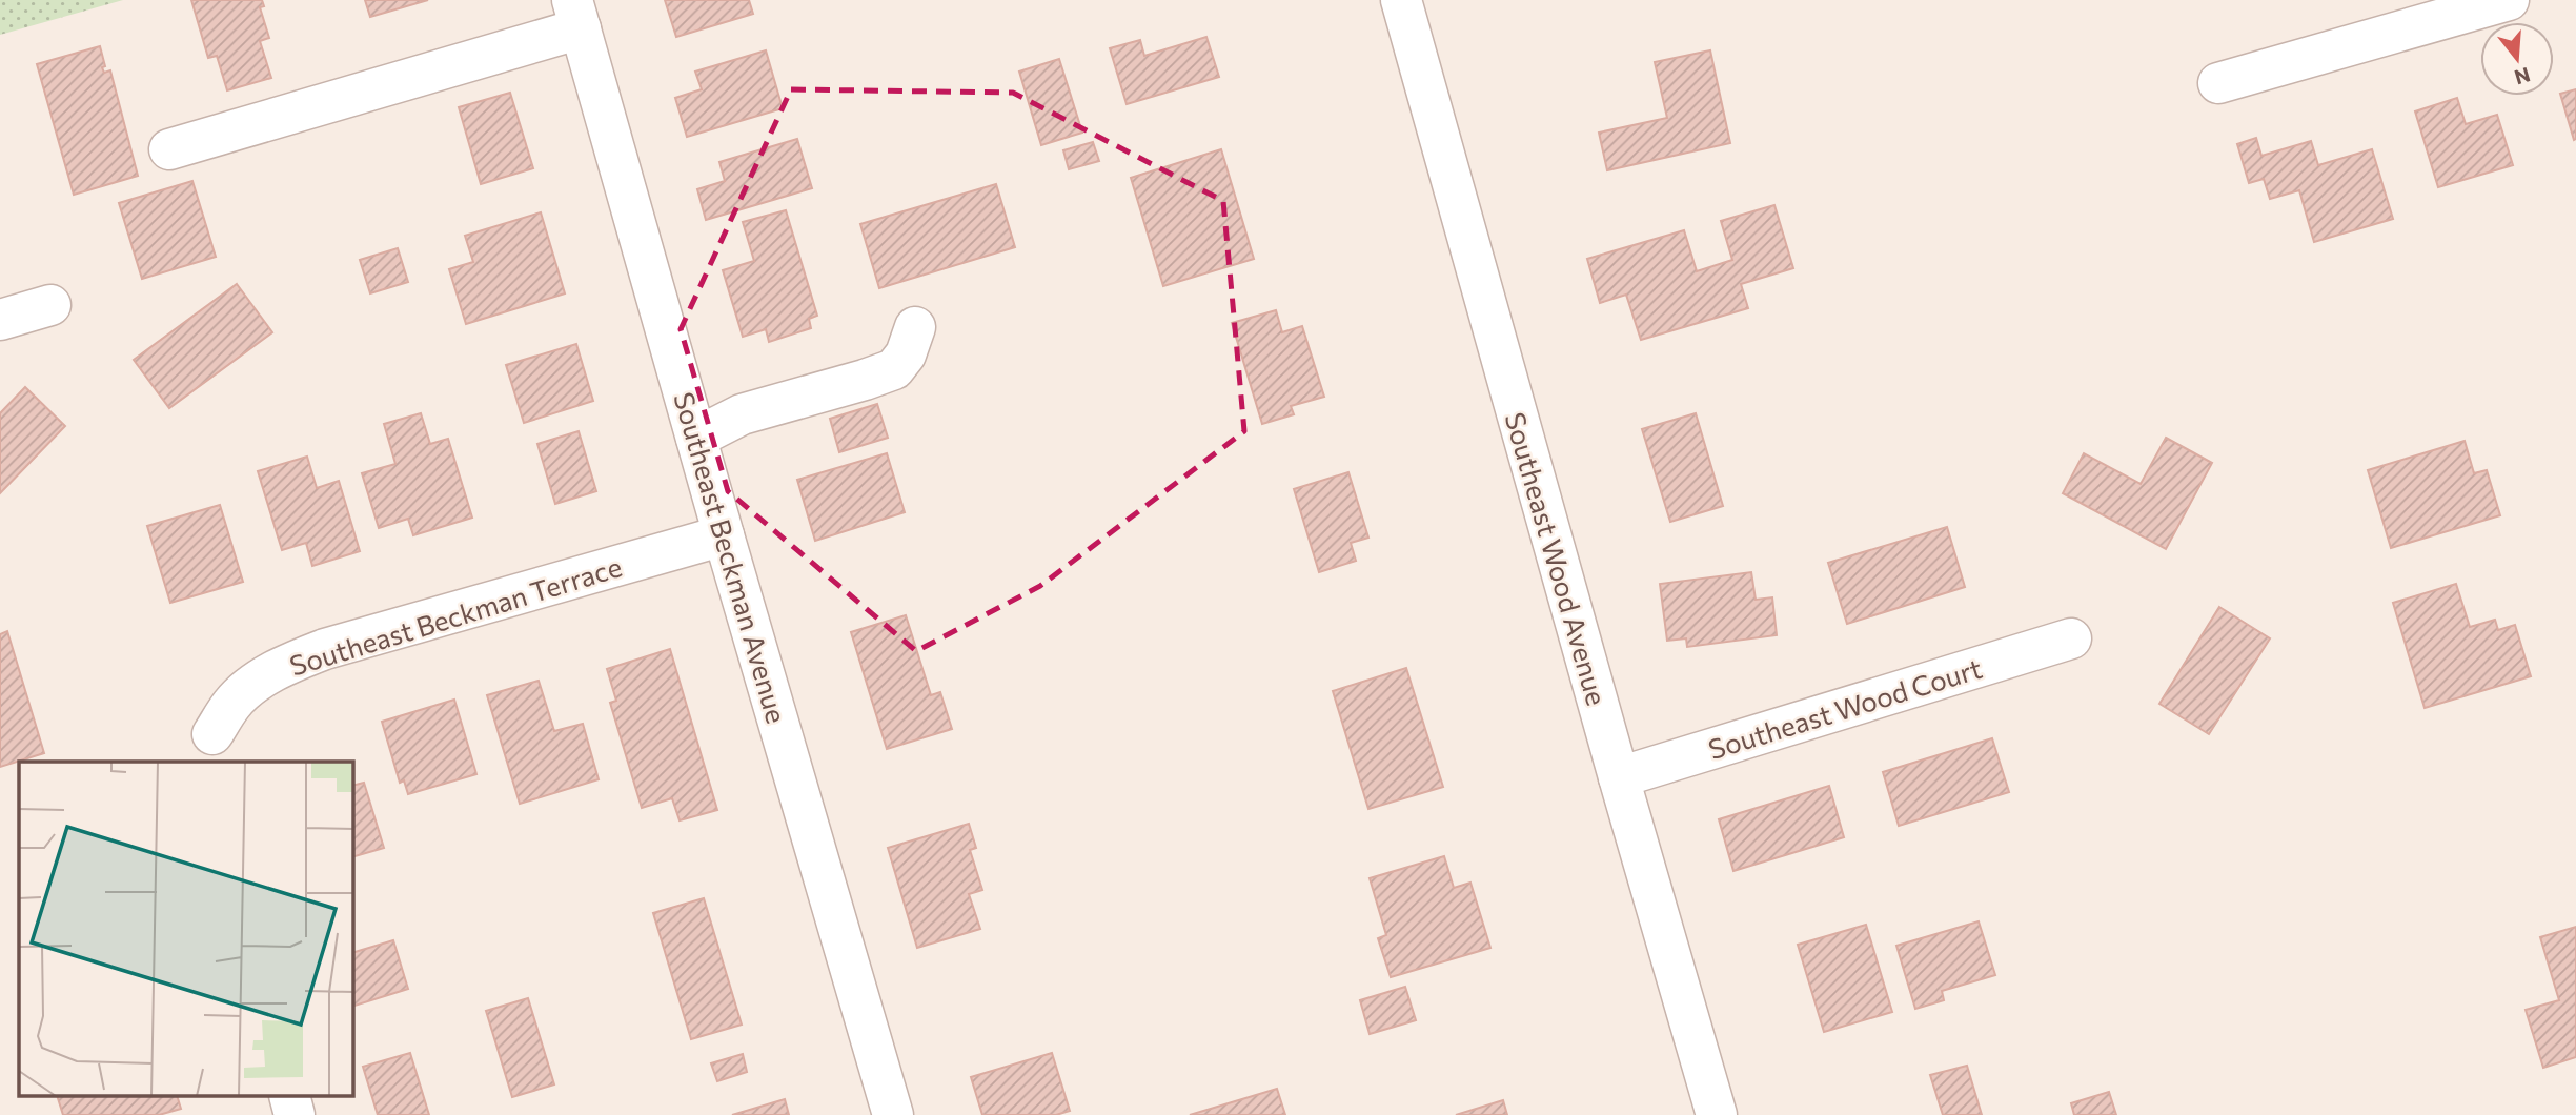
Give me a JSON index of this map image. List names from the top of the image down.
{
  "streets": {
    "street": [
      "Southeast Beckman Avenue",
      "Southeast Wood Avenue",
      "Southeast Beckman Terrace",
      "Southeast Wood Court"
    ]
  },
  "crossings": [
    ["Southeast Beckman Avenue", "Southeast Beckman Terrace"],
    ["Southeast Wood Avenue", "Southeast Wood Court"]
  ],
  "north": "bottom"
}
